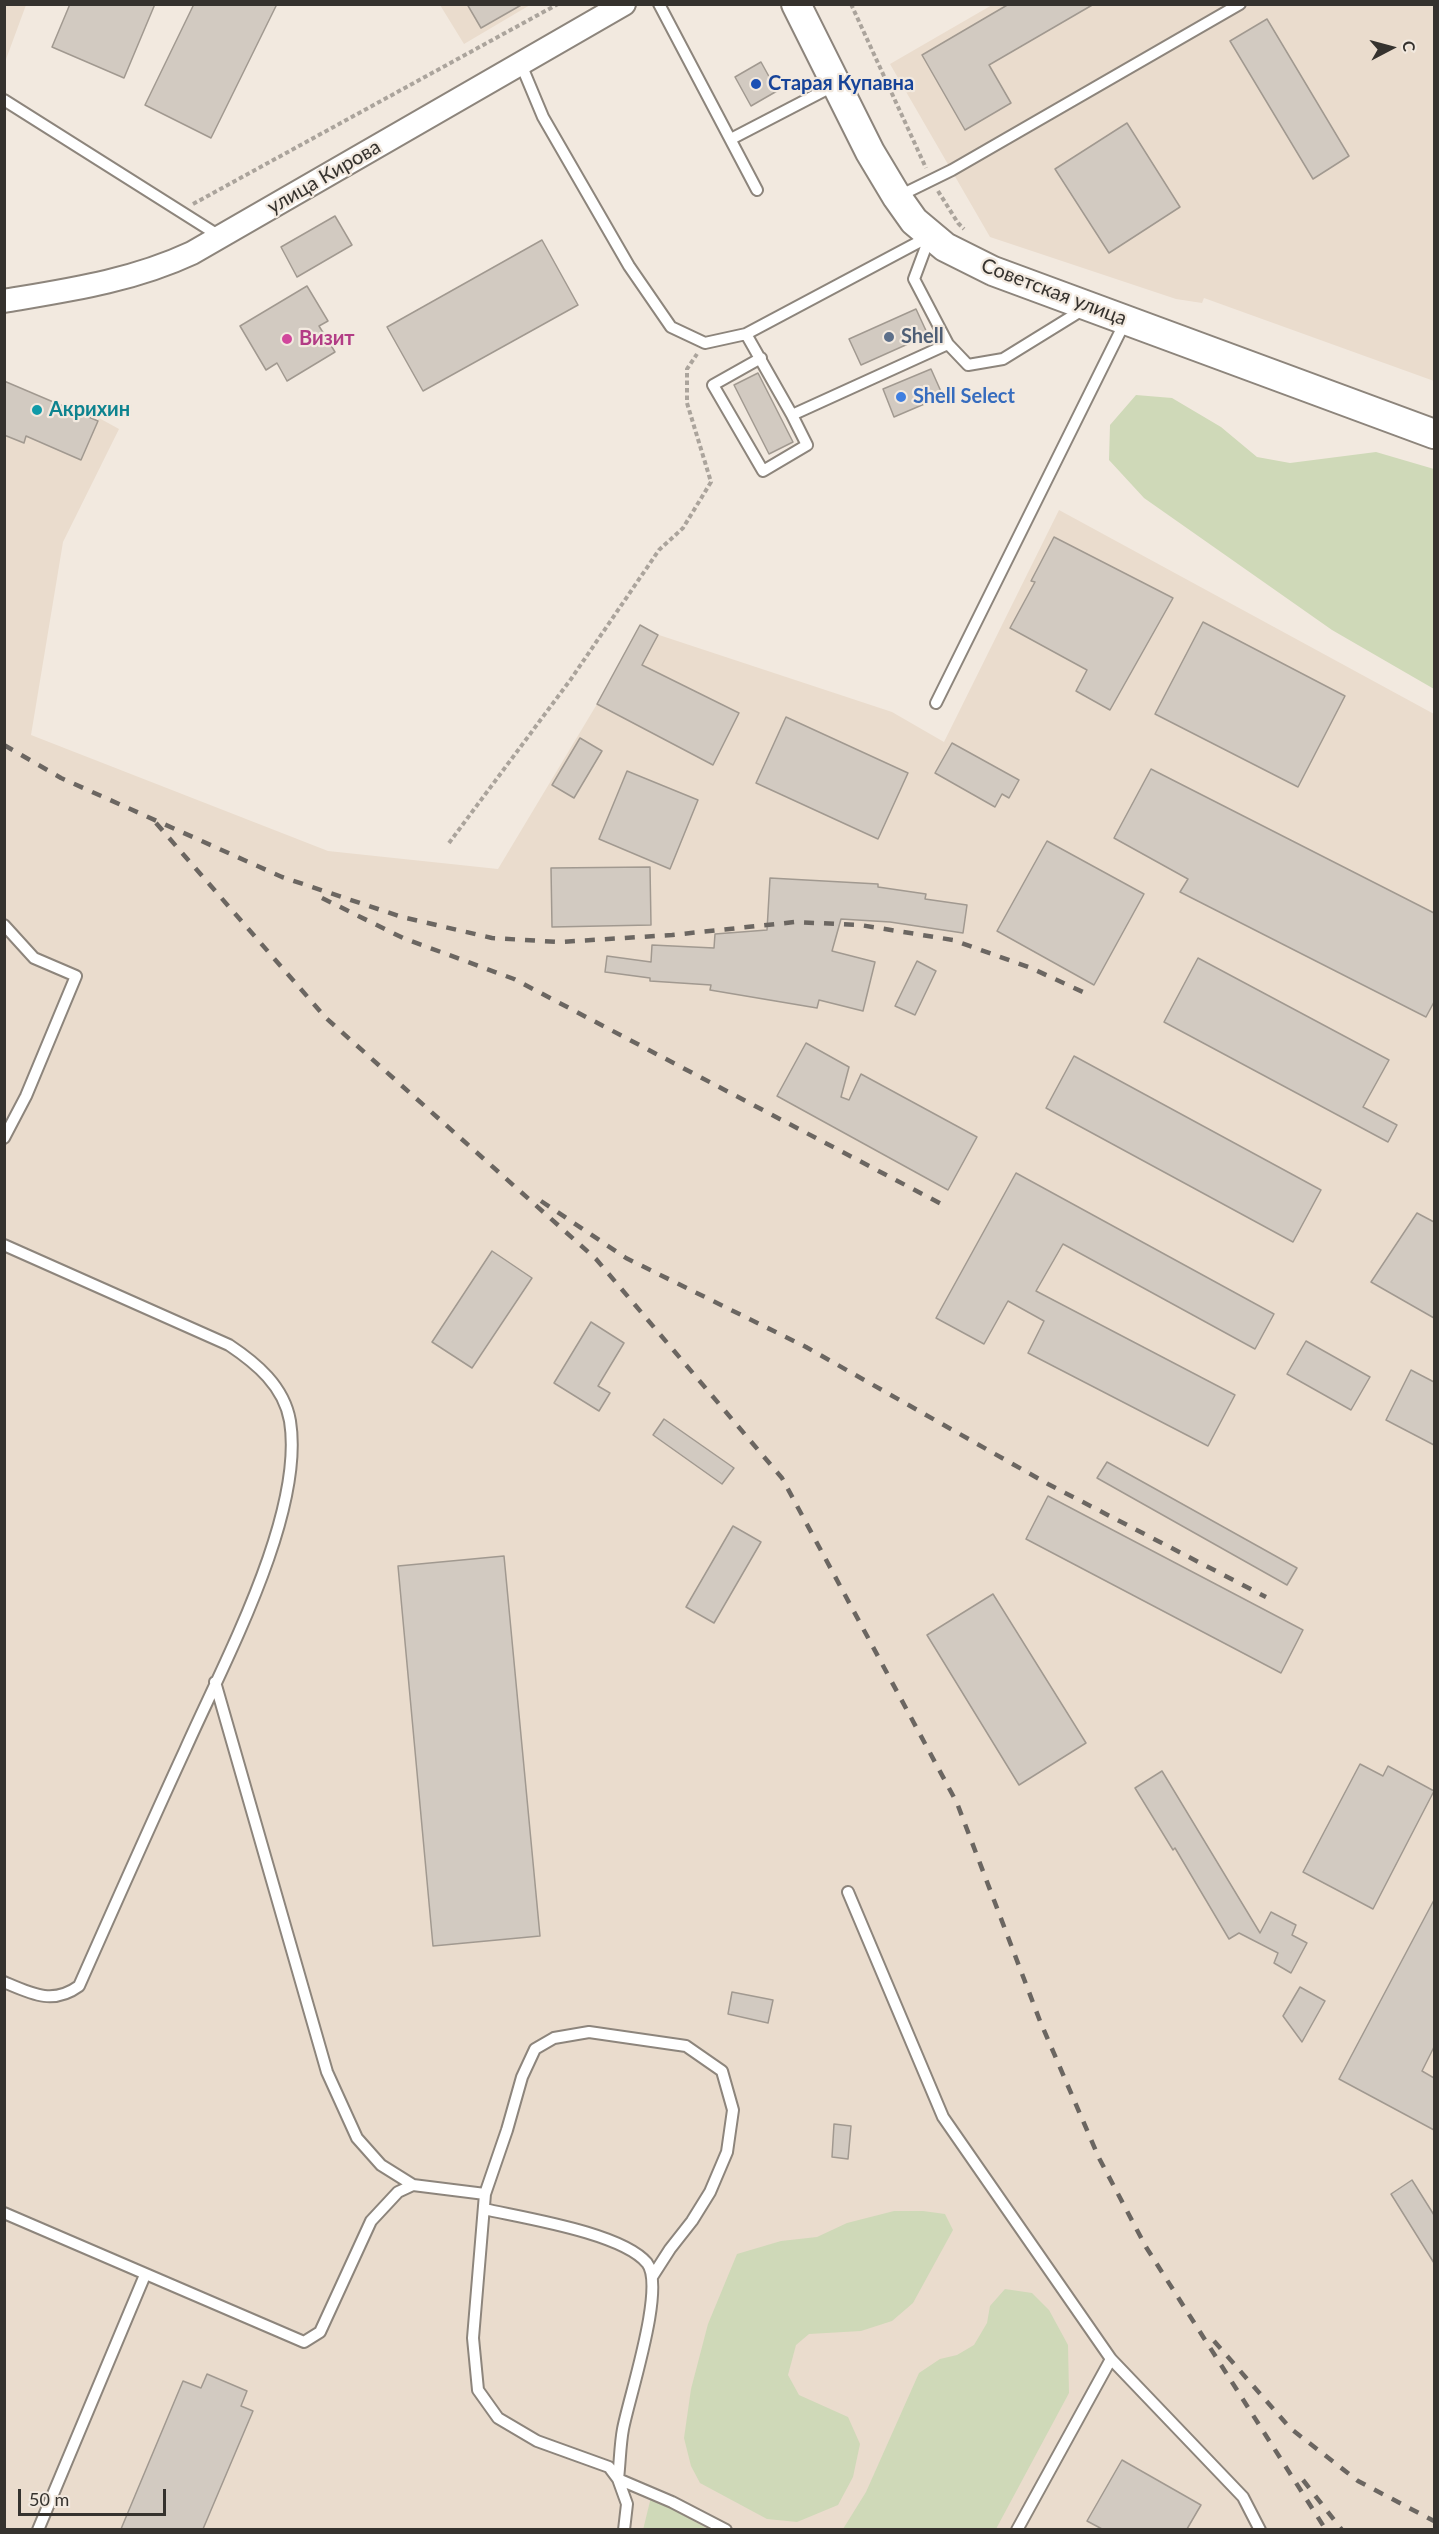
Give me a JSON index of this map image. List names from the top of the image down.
{
  "streets": {
    "street": ["улица Кирова", "Советская улица"]
  },
  "places": [
    "Старая Купавна",
    "Shell",
    "Визит",
    "Shell Select",
    "Акрихин"
  ],
  "scale_bar": "50 m",
  "north": "right"
}
